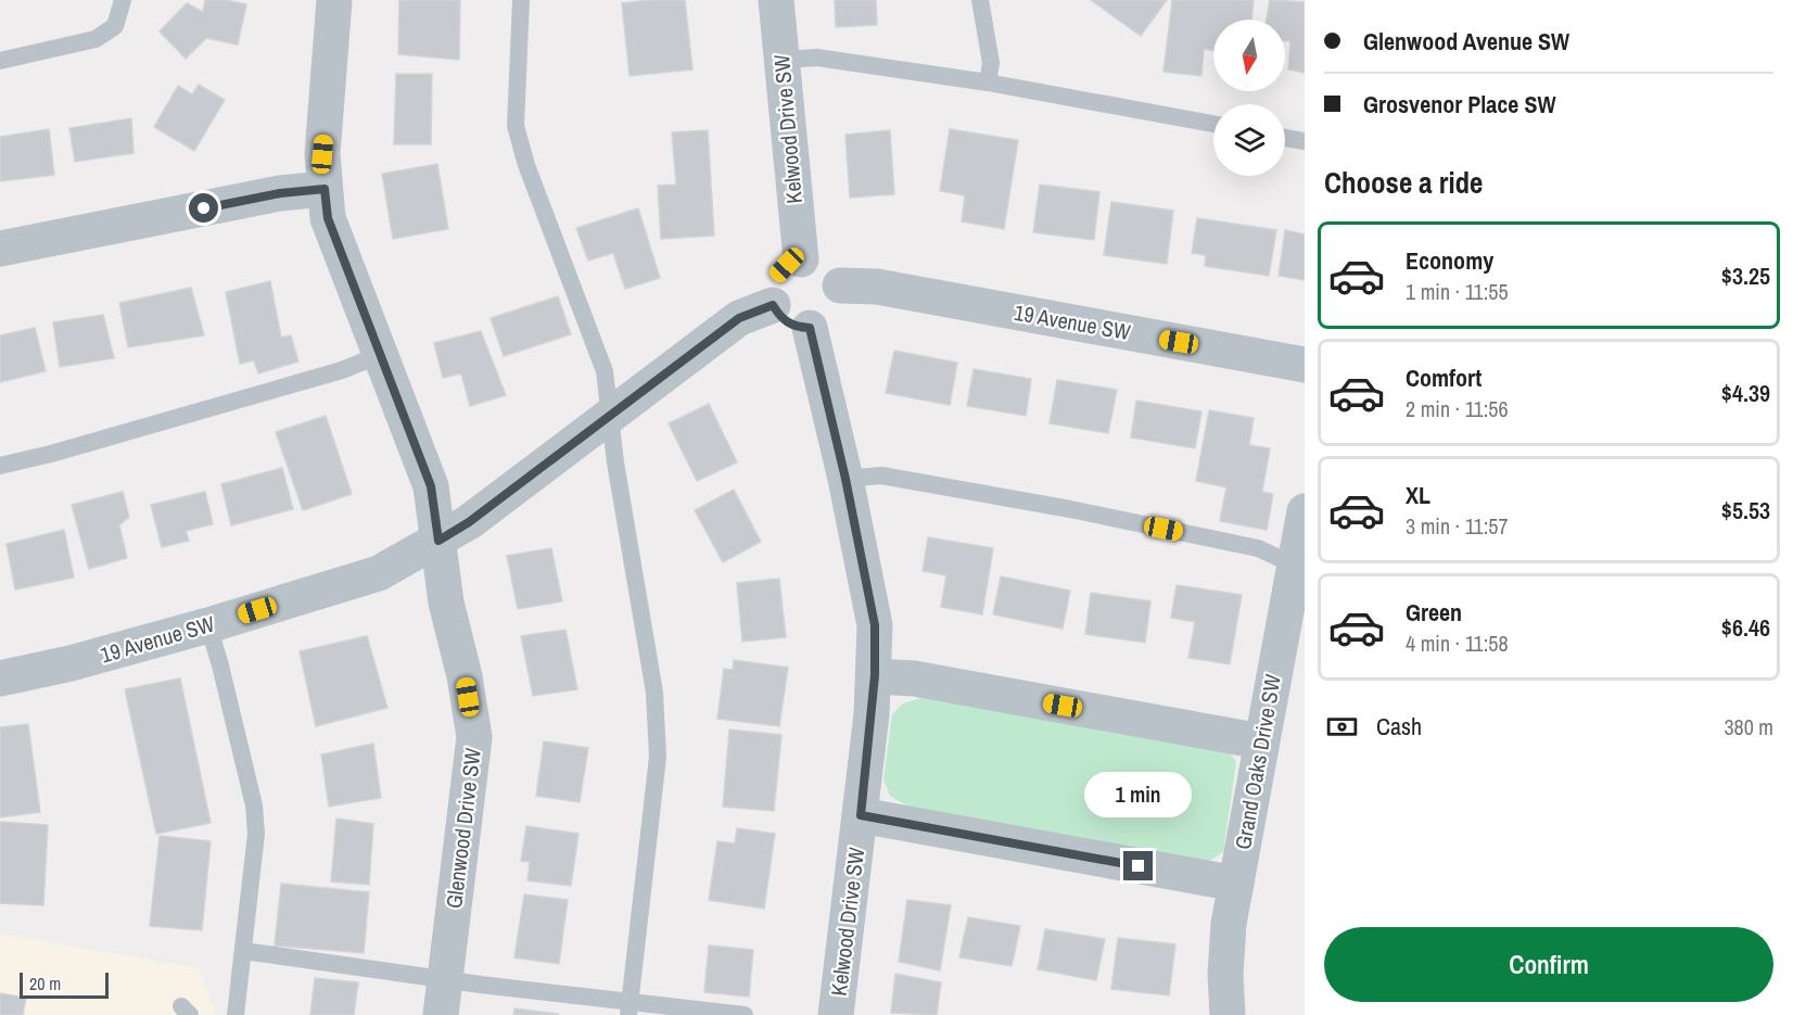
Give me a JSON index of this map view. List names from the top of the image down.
{
  "streets": {
    "street": [
      "Kelwood Drive SW",
      "19 Avenue SW",
      "Grand Oaks Drive SW",
      "Glenwood Drive SW"
    ]
  },
  "crossings": [
    ["Kelwood Drive SW", "19 Avenue SW"],
    ["19 Avenue SW", "Glenwood Drive SW"]
  ],
  "scale_bar": "20 m",
  "north": "bottom",
  "page": {
    "banner": ["Glenwood Avenue SW", "Grosvenor Place SW"],
    "heading": "Choose a ride",
    "list": [
      {
        "name": "Economy",
        "note": "1 min · 11:55",
        "value": "$3.25"
      },
      {
        "name": "Comfort",
        "note": "2 min · 11:56",
        "value": "$4.39"
      },
      {
        "name": "XL",
        "note": "3 min · 11:57",
        "value": "$5.53"
      },
      {
        "name": "Green",
        "note": "4 min · 11:58",
        "value": "$6.46"
      }
    ],
    "pay": ["Cash", "380 m"],
    "bubble": "1 min",
    "buttons": "Confirm",
    "scale": "20 m"
  }
}
